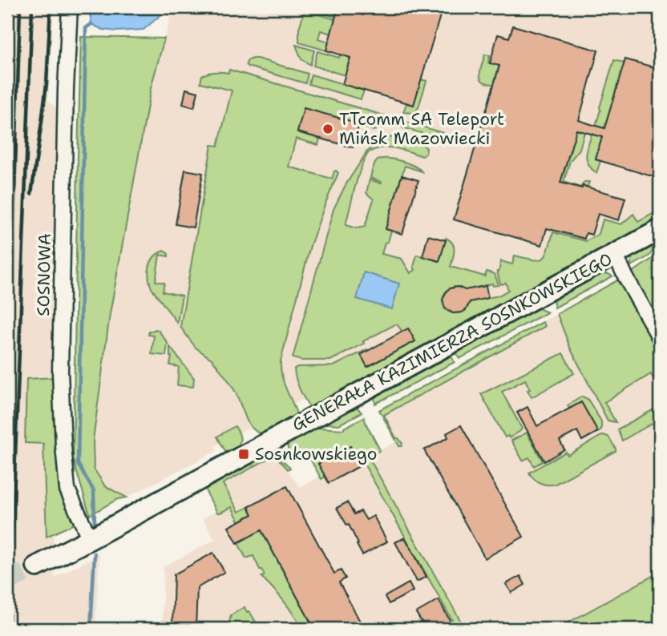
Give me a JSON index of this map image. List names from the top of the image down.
{
  "streets": {
    "street": ["SOSNOWA", "GENERAŁA KAZIMIERZA SOSNKOWSKIEGO"]
  },
  "crossings": [
    ["SOSNOWA", "GENERAŁA KAZIMIERZA SOSNKOWSKIEGO"]
  ],
  "places": {
    "other": ["TTcomm SA Teleport Mińsk Mazowiecki"],
    "transit": ["Sosnkowskiego"]
  }
}
